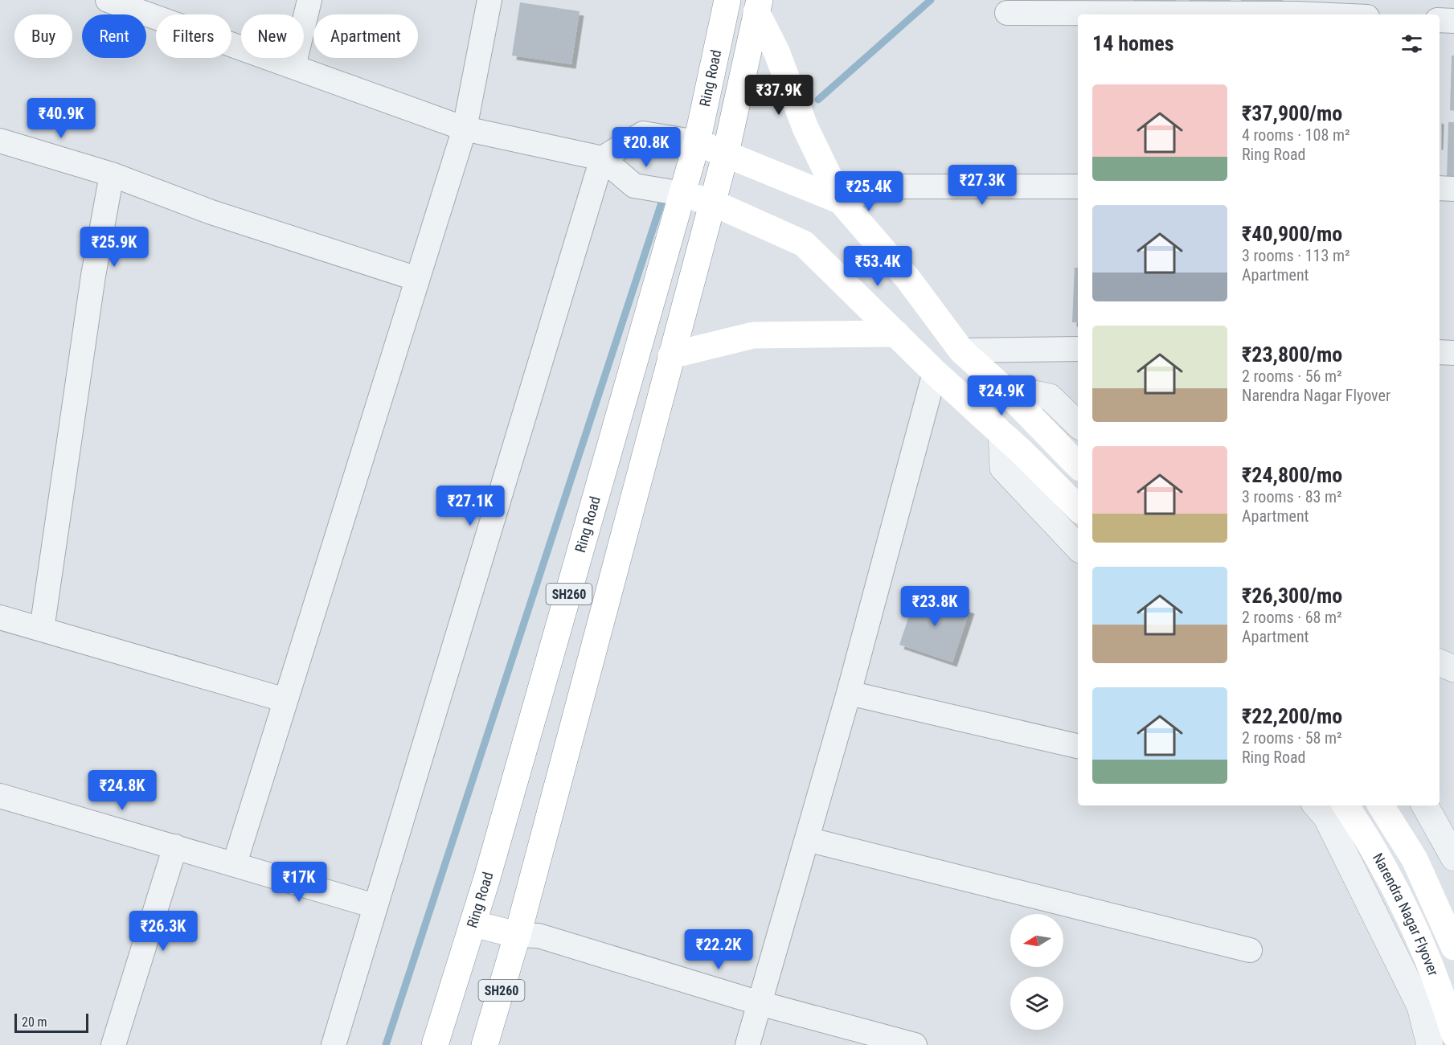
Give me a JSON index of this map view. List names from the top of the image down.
{
  "streets": {
    "main road": ["Ring Road", "SH260", "Narendra Nagar Flyover"]
  },
  "scale_bar": "20 m",
  "north": "left",
  "page": {
    "chip": [
      "Buy",
      "Rent",
      "Filters",
      "New",
      "Apartment"
    ],
    "heading": "14 homes",
    "list": [
      {
        "name": "₹37,900/mo",
        "note": "4 rooms · 108 m² · Ring Road"
      },
      {
        "name": "₹40,900/mo",
        "note": "3 rooms · 113 m² · Apartment"
      },
      {
        "name": "₹23,800/mo",
        "note": "2 rooms · 56 m² · Narendra Nagar Flyover"
      },
      {
        "name": "₹24,800/mo",
        "note": "3 rooms · 83 m² · Apartment"
      },
      {
        "name": "₹26,300/mo",
        "note": "2 rooms · 68 m² · Apartment"
      },
      {
        "name": "₹22,200/mo",
        "note": "2 rooms · 58 m² · Ring Road"
      }
    ],
    "price": [
      "₹37.9K",
      "₹40.9K",
      "₹20.8K",
      "₹27.3K",
      "₹25.4K",
      "₹25.9K",
      "₹53.4K",
      "₹24.9K",
      "₹27.1K",
      "₹23.8K",
      "₹24.8K",
      "₹17K",
      "₹26.3K",
      "₹22.2K"
    ],
    "scale": "20 m"
  }
}
